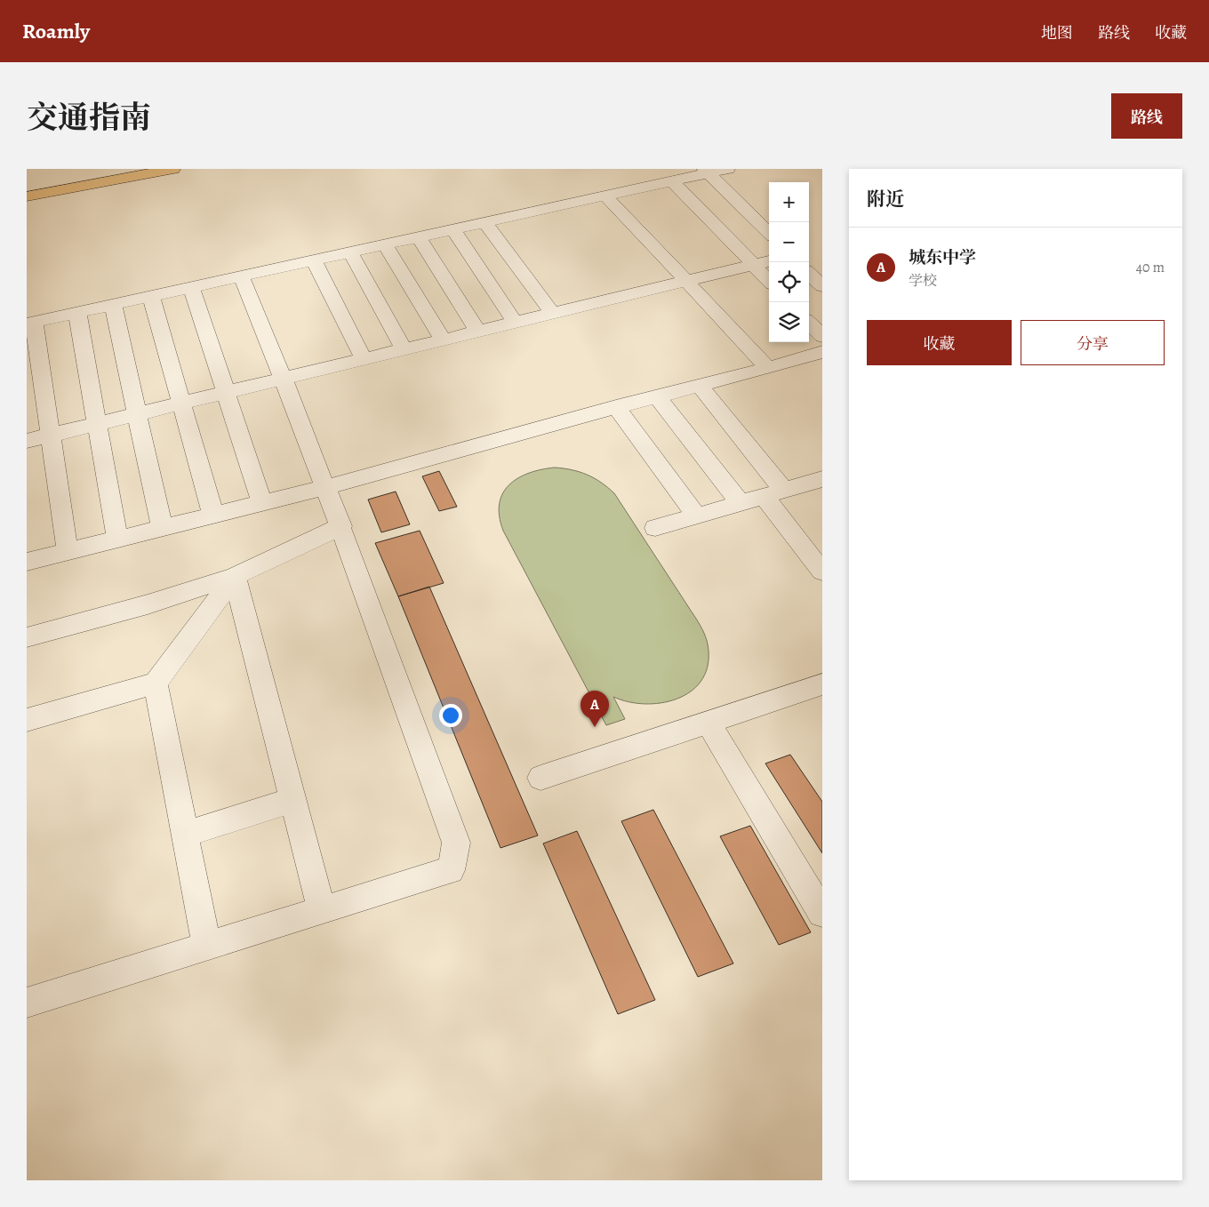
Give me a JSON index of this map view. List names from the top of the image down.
{
  "page": {
    "header": "Roamly",
    "nav": ["地图", "路线", "收藏"],
    "title": "交通指南",
    "buttons": [
      "路线",
      ["收藏", "分享"]
    ],
    "heading": "附近",
    "map_buttons": ["+", "−"],
    "list": [
      {
        "mark": "A",
        "name": "城东中学",
        "note": "学校",
        "value": "40 m"
      }
    ],
    "pins": "A"
  }
}
